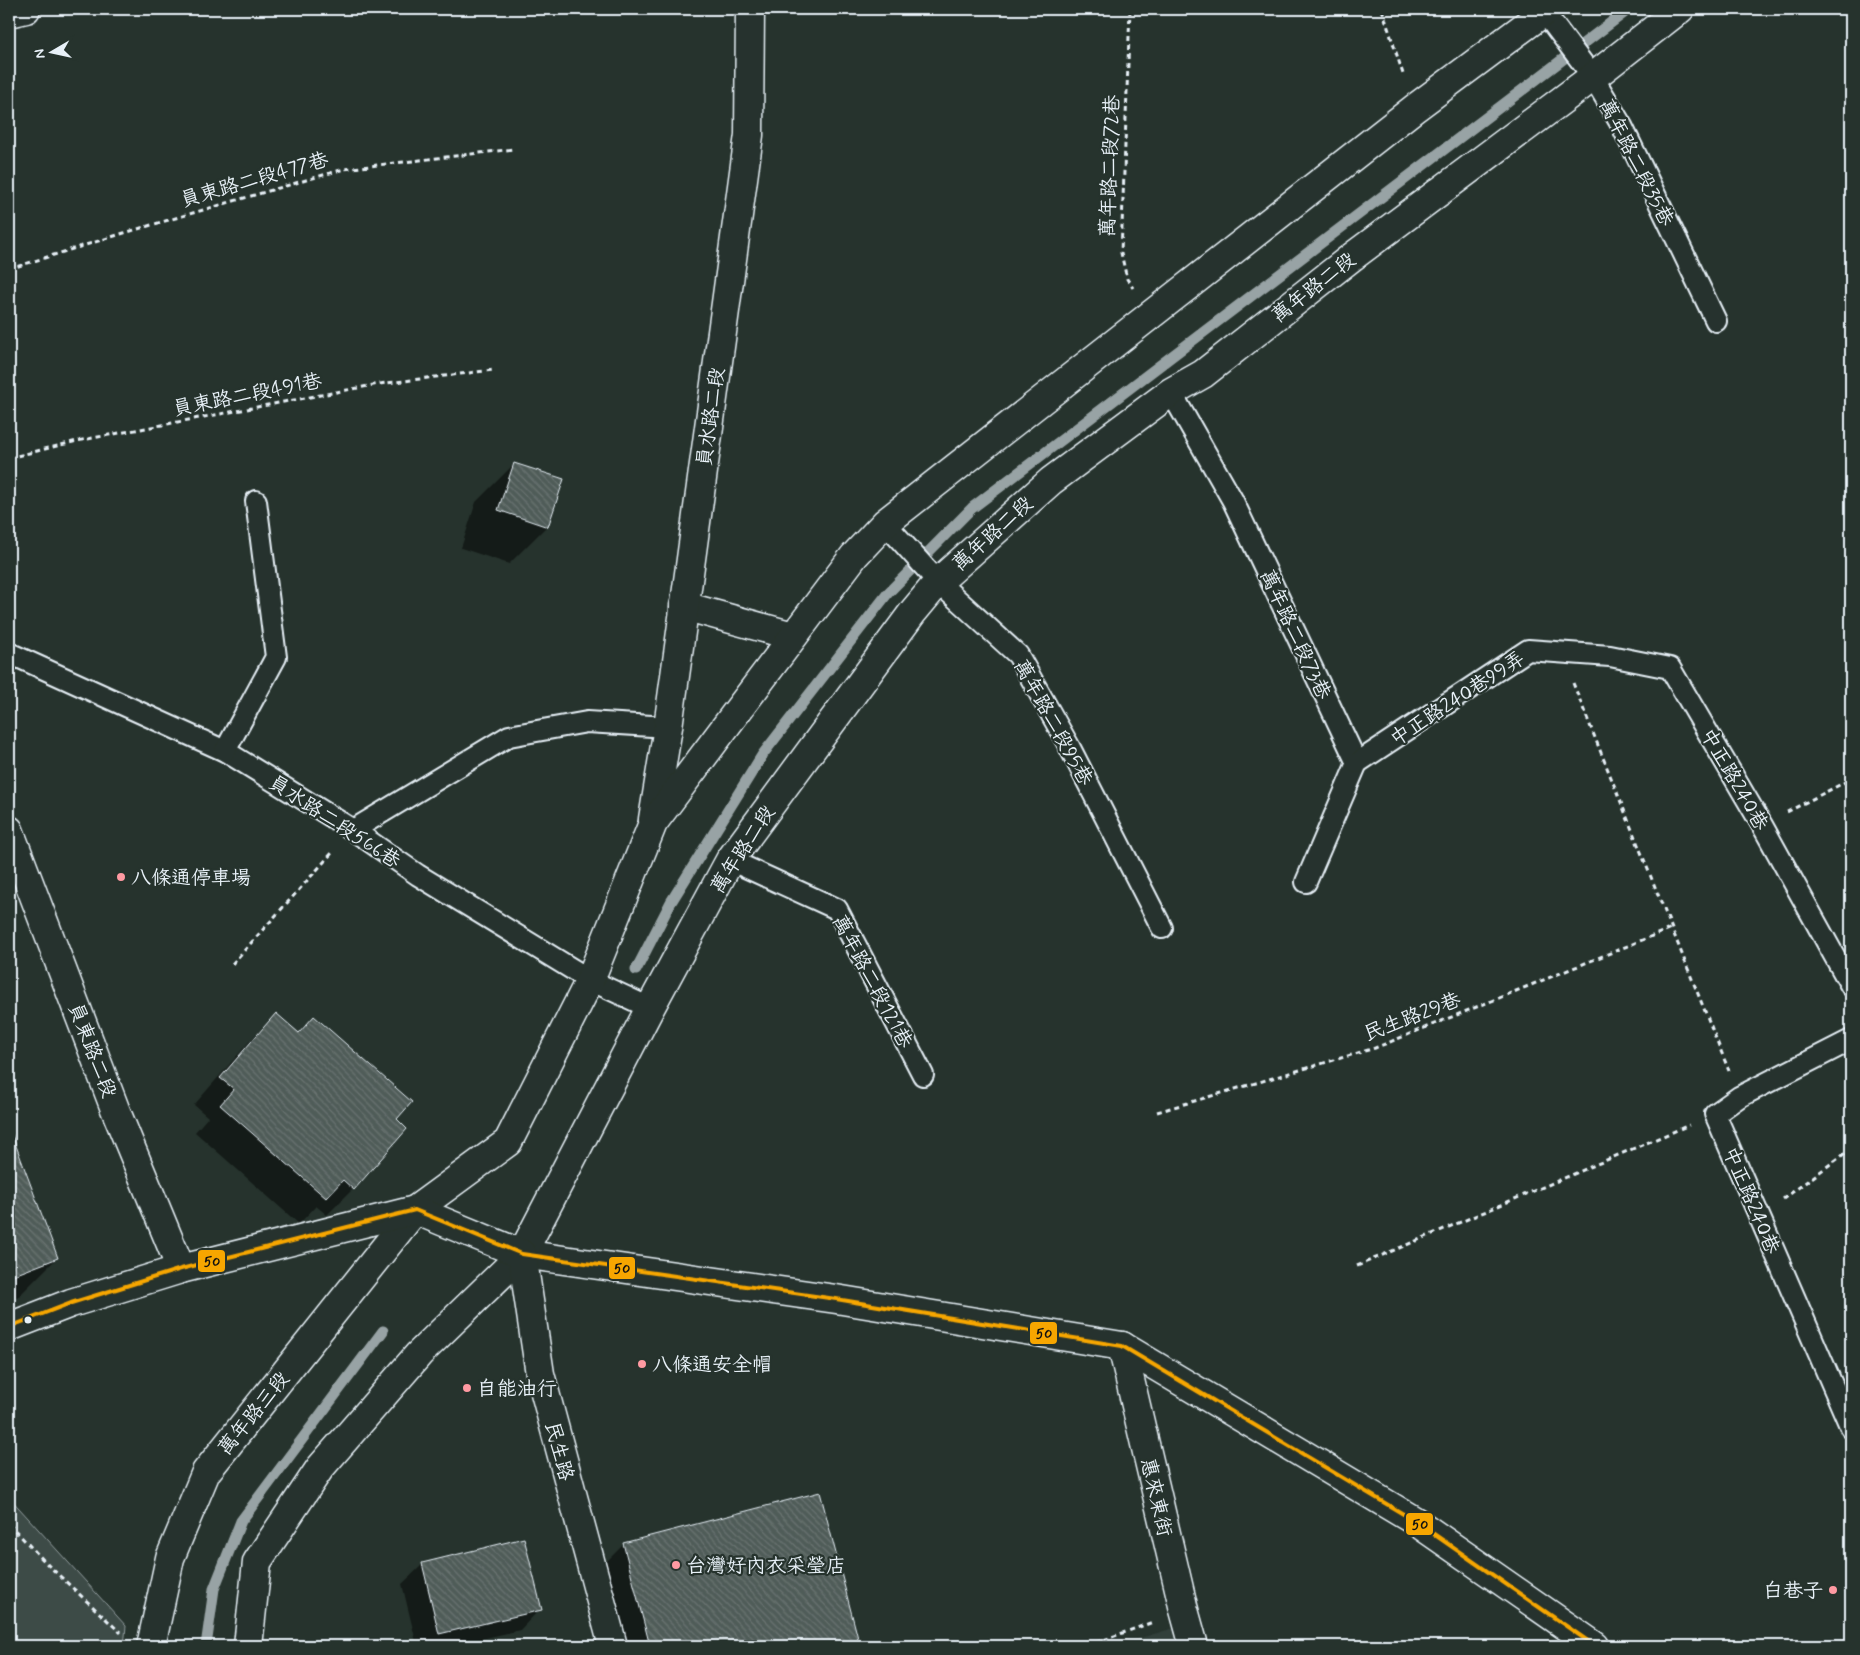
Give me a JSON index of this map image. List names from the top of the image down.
{
  "streets": {
    "street": [
      "萬年路二段",
      "員水路二段",
      "員東路二段",
      "萬年路三段",
      "民生路",
      "惠來東街"
    ],
    "lane": [
      "萬年路二段35巷",
      "萬年路二段73巷",
      "中正路240巷99弄",
      "萬年路二段95巷",
      "中正路240巷",
      "員水路二段566巷",
      "萬年路二段121巷"
    ],
    "path": [
      "萬年路二段72巷",
      "員東路二段477巷",
      "員東路二段491巷",
      "民生路29巷"
    ]
  },
  "crossings": [
    ["萬年路二段35巷", "萬年路二段"],
    ["萬年路二段", "萬年路二段73巷"],
    ["萬年路二段", "萬年路二段95巷"],
    ["萬年路二段", "員水路二段566巷"],
    ["萬年路二段", "萬年路二段121巷"],
    ["萬年路二段", "民生路"],
    ["萬年路二段73巷", "中正路240巷99弄"],
    ["中正路240巷99弄", "中正路240巷"]
  ],
  "places": [
    "八條通停車場",
    "八條通安全帽",
    "自能油行",
    "台灣好內衣采瑩店",
    "白巷子"
  ],
  "lines": ["transit line 50"],
  "north": "left"
}
